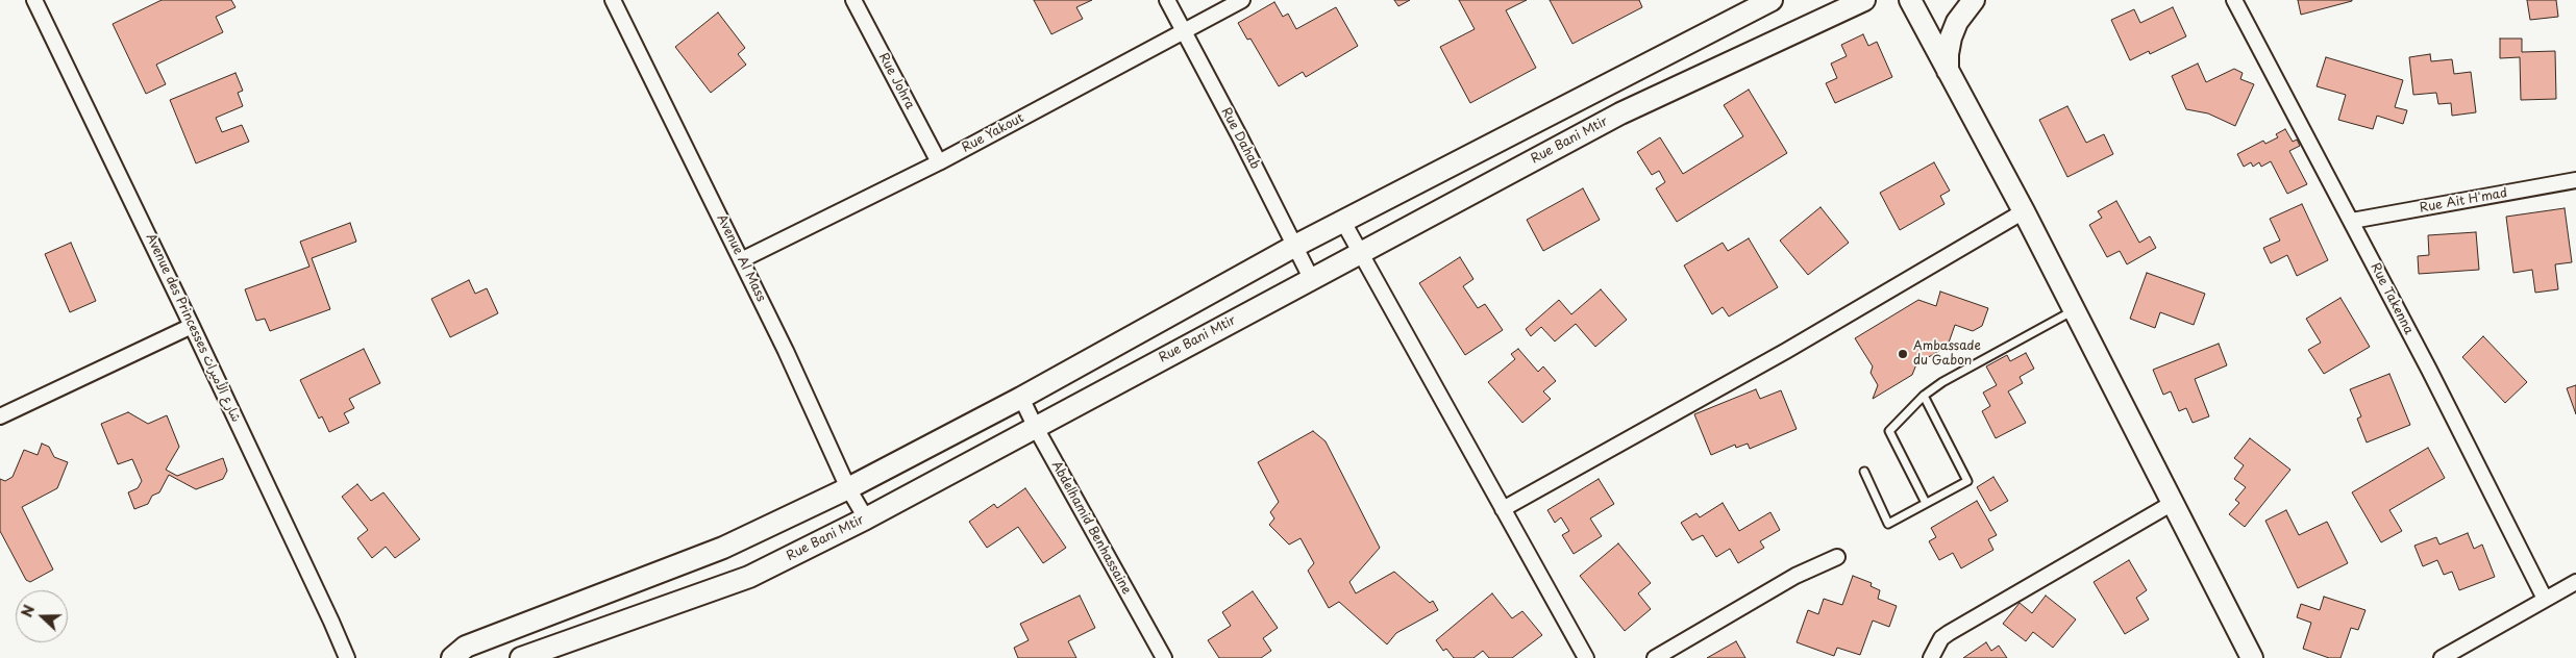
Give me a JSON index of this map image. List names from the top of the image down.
{
  "streets": {
    "street": [
      "Rue Johra",
      "Rue Yakout",
      "Rue Dahab",
      "Rue Bani Mtir",
      "Rue Ait H'mad",
      "Avenue Al Mass",
      "Rue Takenna",
      "Avenue des Princesses شارع الأميرات",
      "Abdelhamid Benhassaine"
    ]
  },
  "crossings": [
    ["Rue Johra", "Rue Yakout"],
    ["Rue Yakout", "Rue Dahab"],
    ["Rue Yakout", "Avenue Al Mass"],
    ["Rue Dahab", "Rue Bani Mtir"],
    ["Rue Bani Mtir", "Avenue Al Mass"],
    ["Rue Bani Mtir", "Abdelhamid Benhassaine"],
    ["Rue Ait H'mad", "Rue Takenna"]
  ],
  "places": ["Ambassade du Gabon"],
  "north": "left"
}
